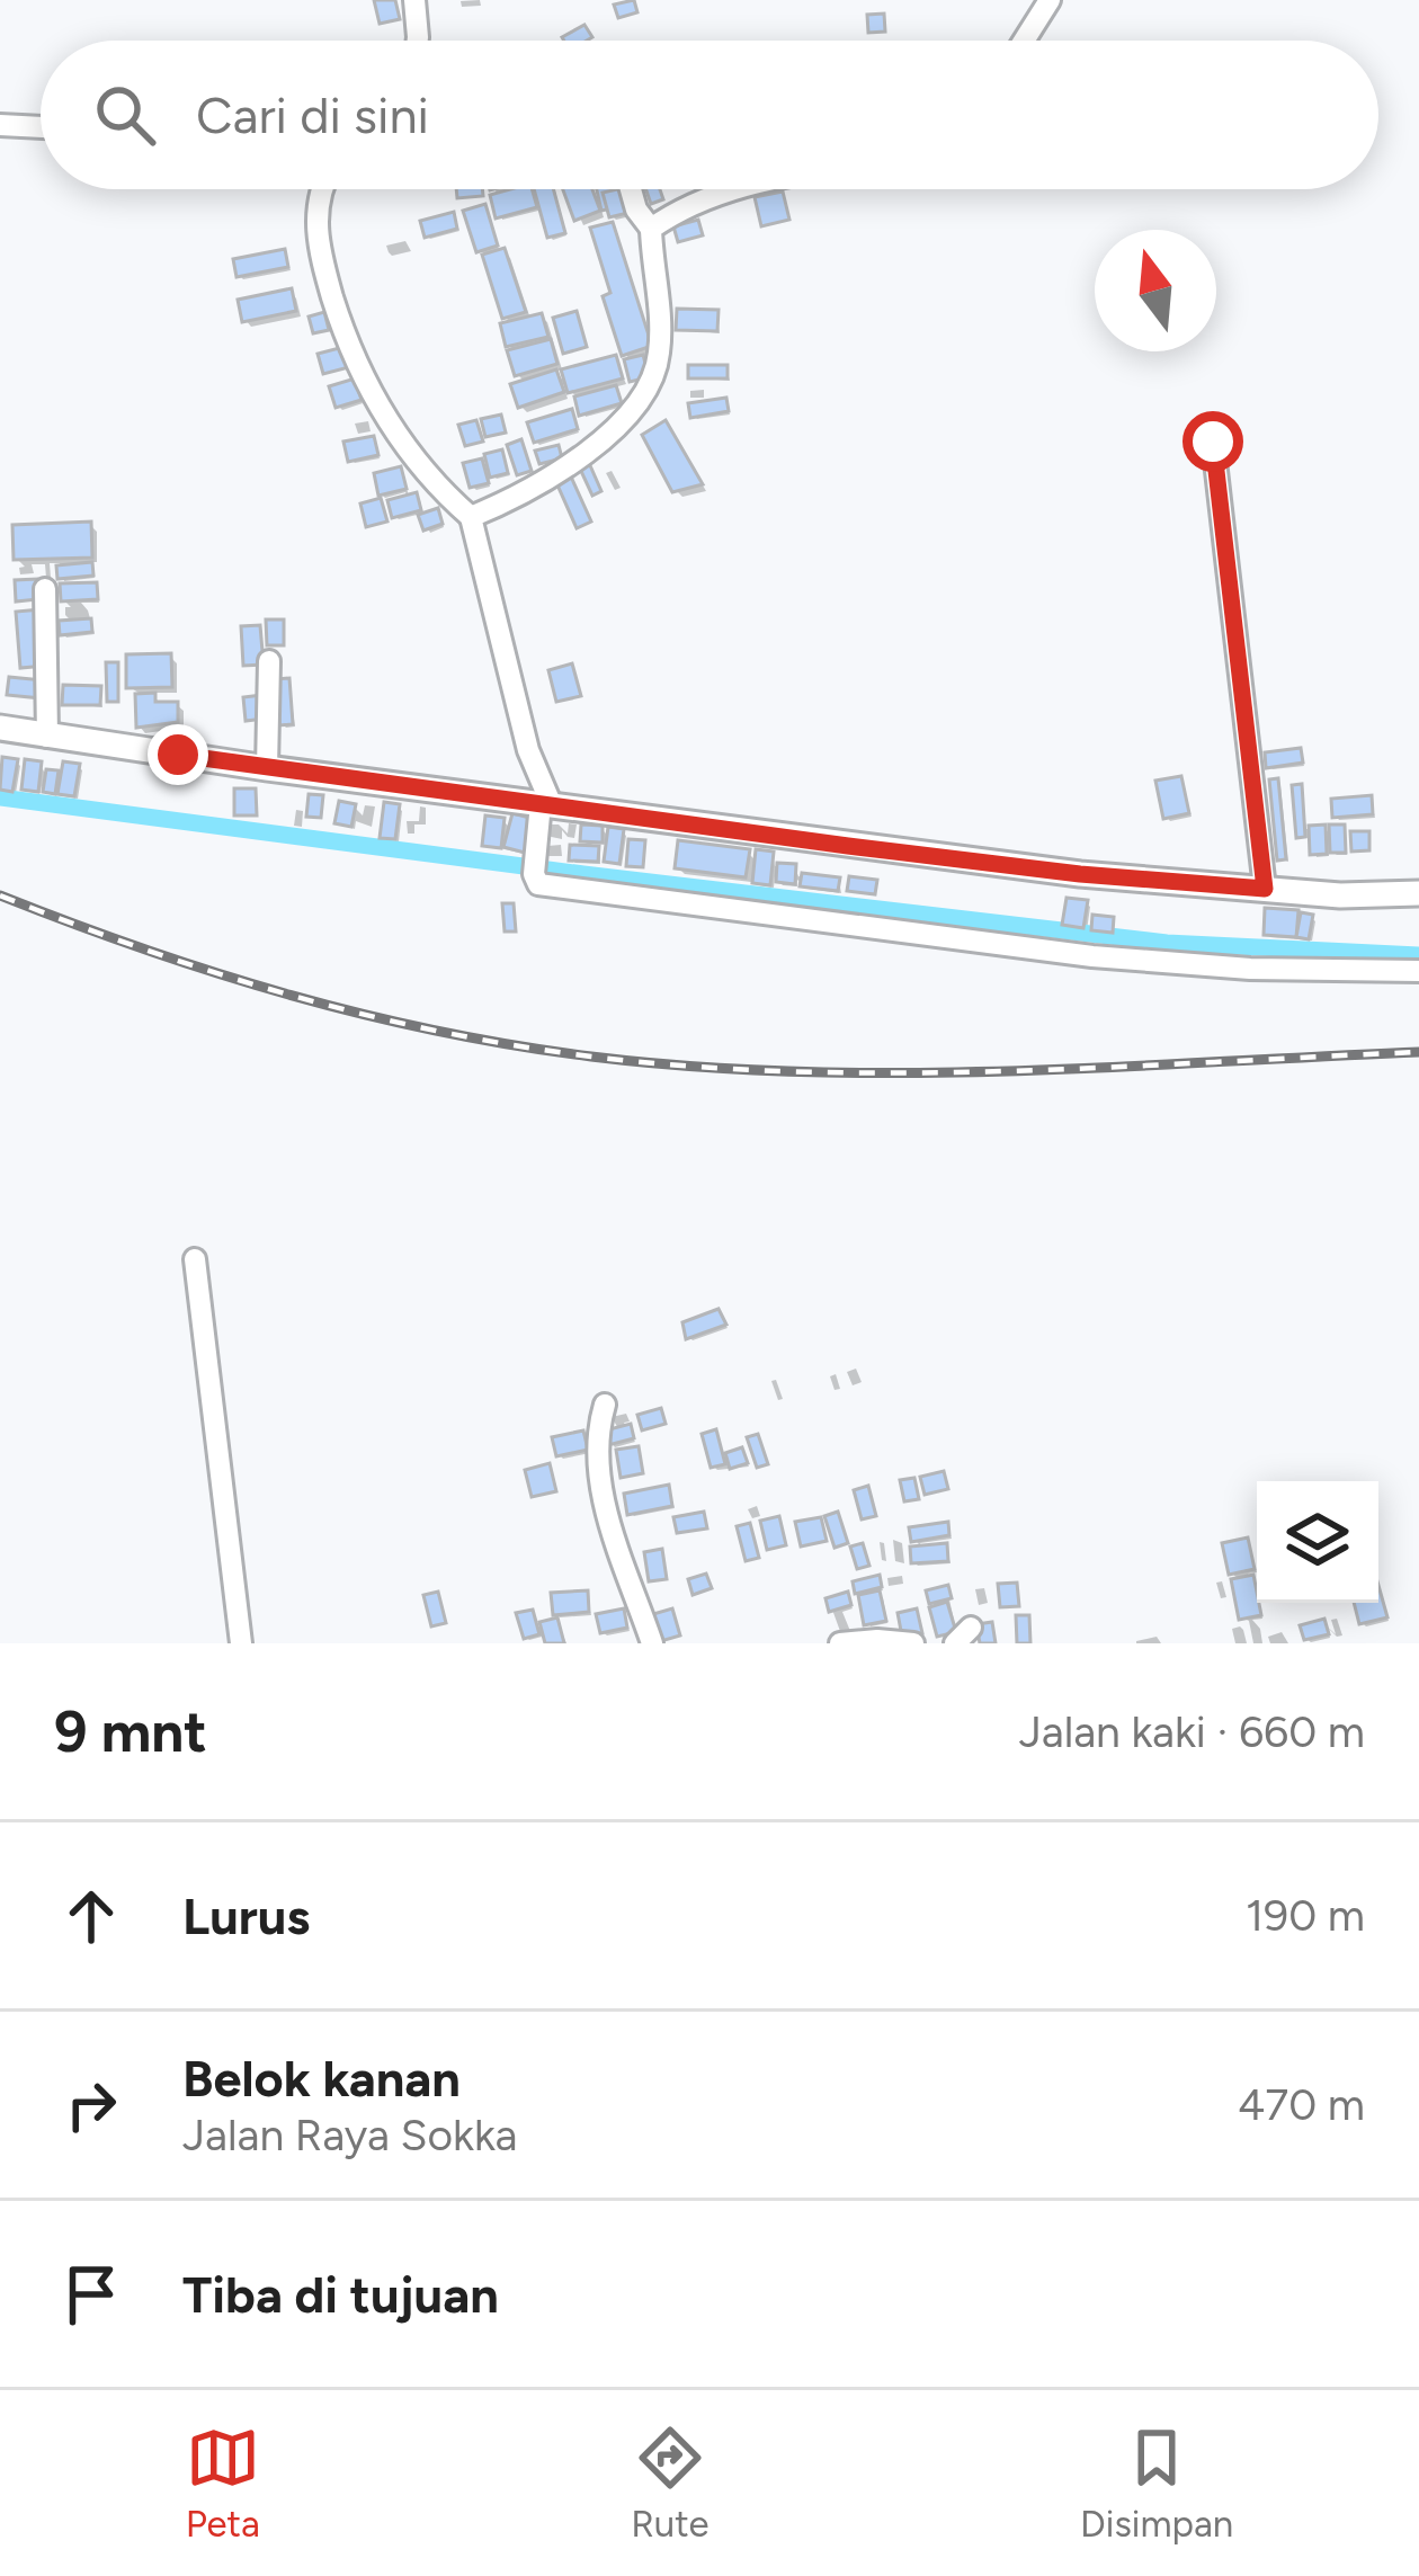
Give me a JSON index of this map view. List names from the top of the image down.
{
  "north": "top",
  "page": {
    "search": "Cari di sini",
    "heading": ["9 mnt", "Jalan kaki · 660 m"],
    "list": [
      ["Lurus", "190 m"],
      ["Belok kanan", "Jalan Raya Sokka", "470 m"],
      "Tiba di tujuan"
    ],
    "nav": ["Peta", "Rute", "Disimpan"]
  }
}
